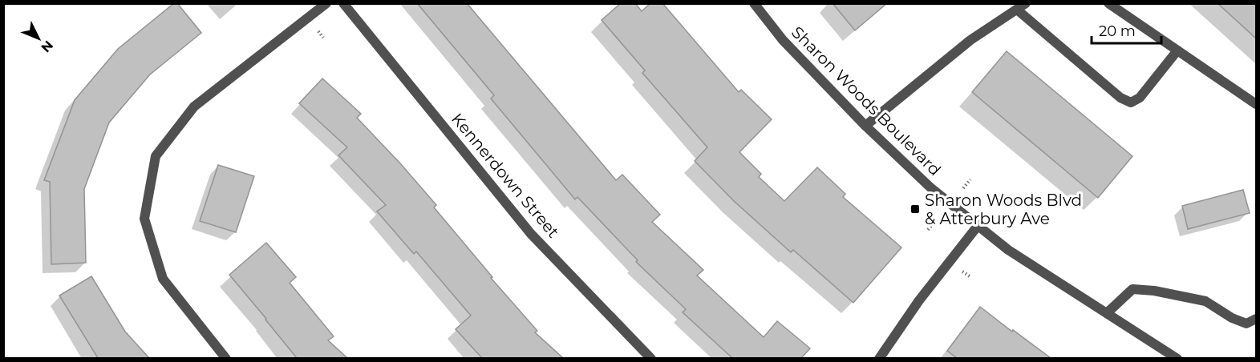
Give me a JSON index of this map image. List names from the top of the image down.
{
  "streets": {
    "street": ["Sharon Woods Boulevard", "Kennerdown Street"]
  },
  "places": {
    "transit": ["Sharon Woods Blvd & Atterbury Ave"]
  },
  "scale_bar": "20 m",
  "north": "bottom right"
}
